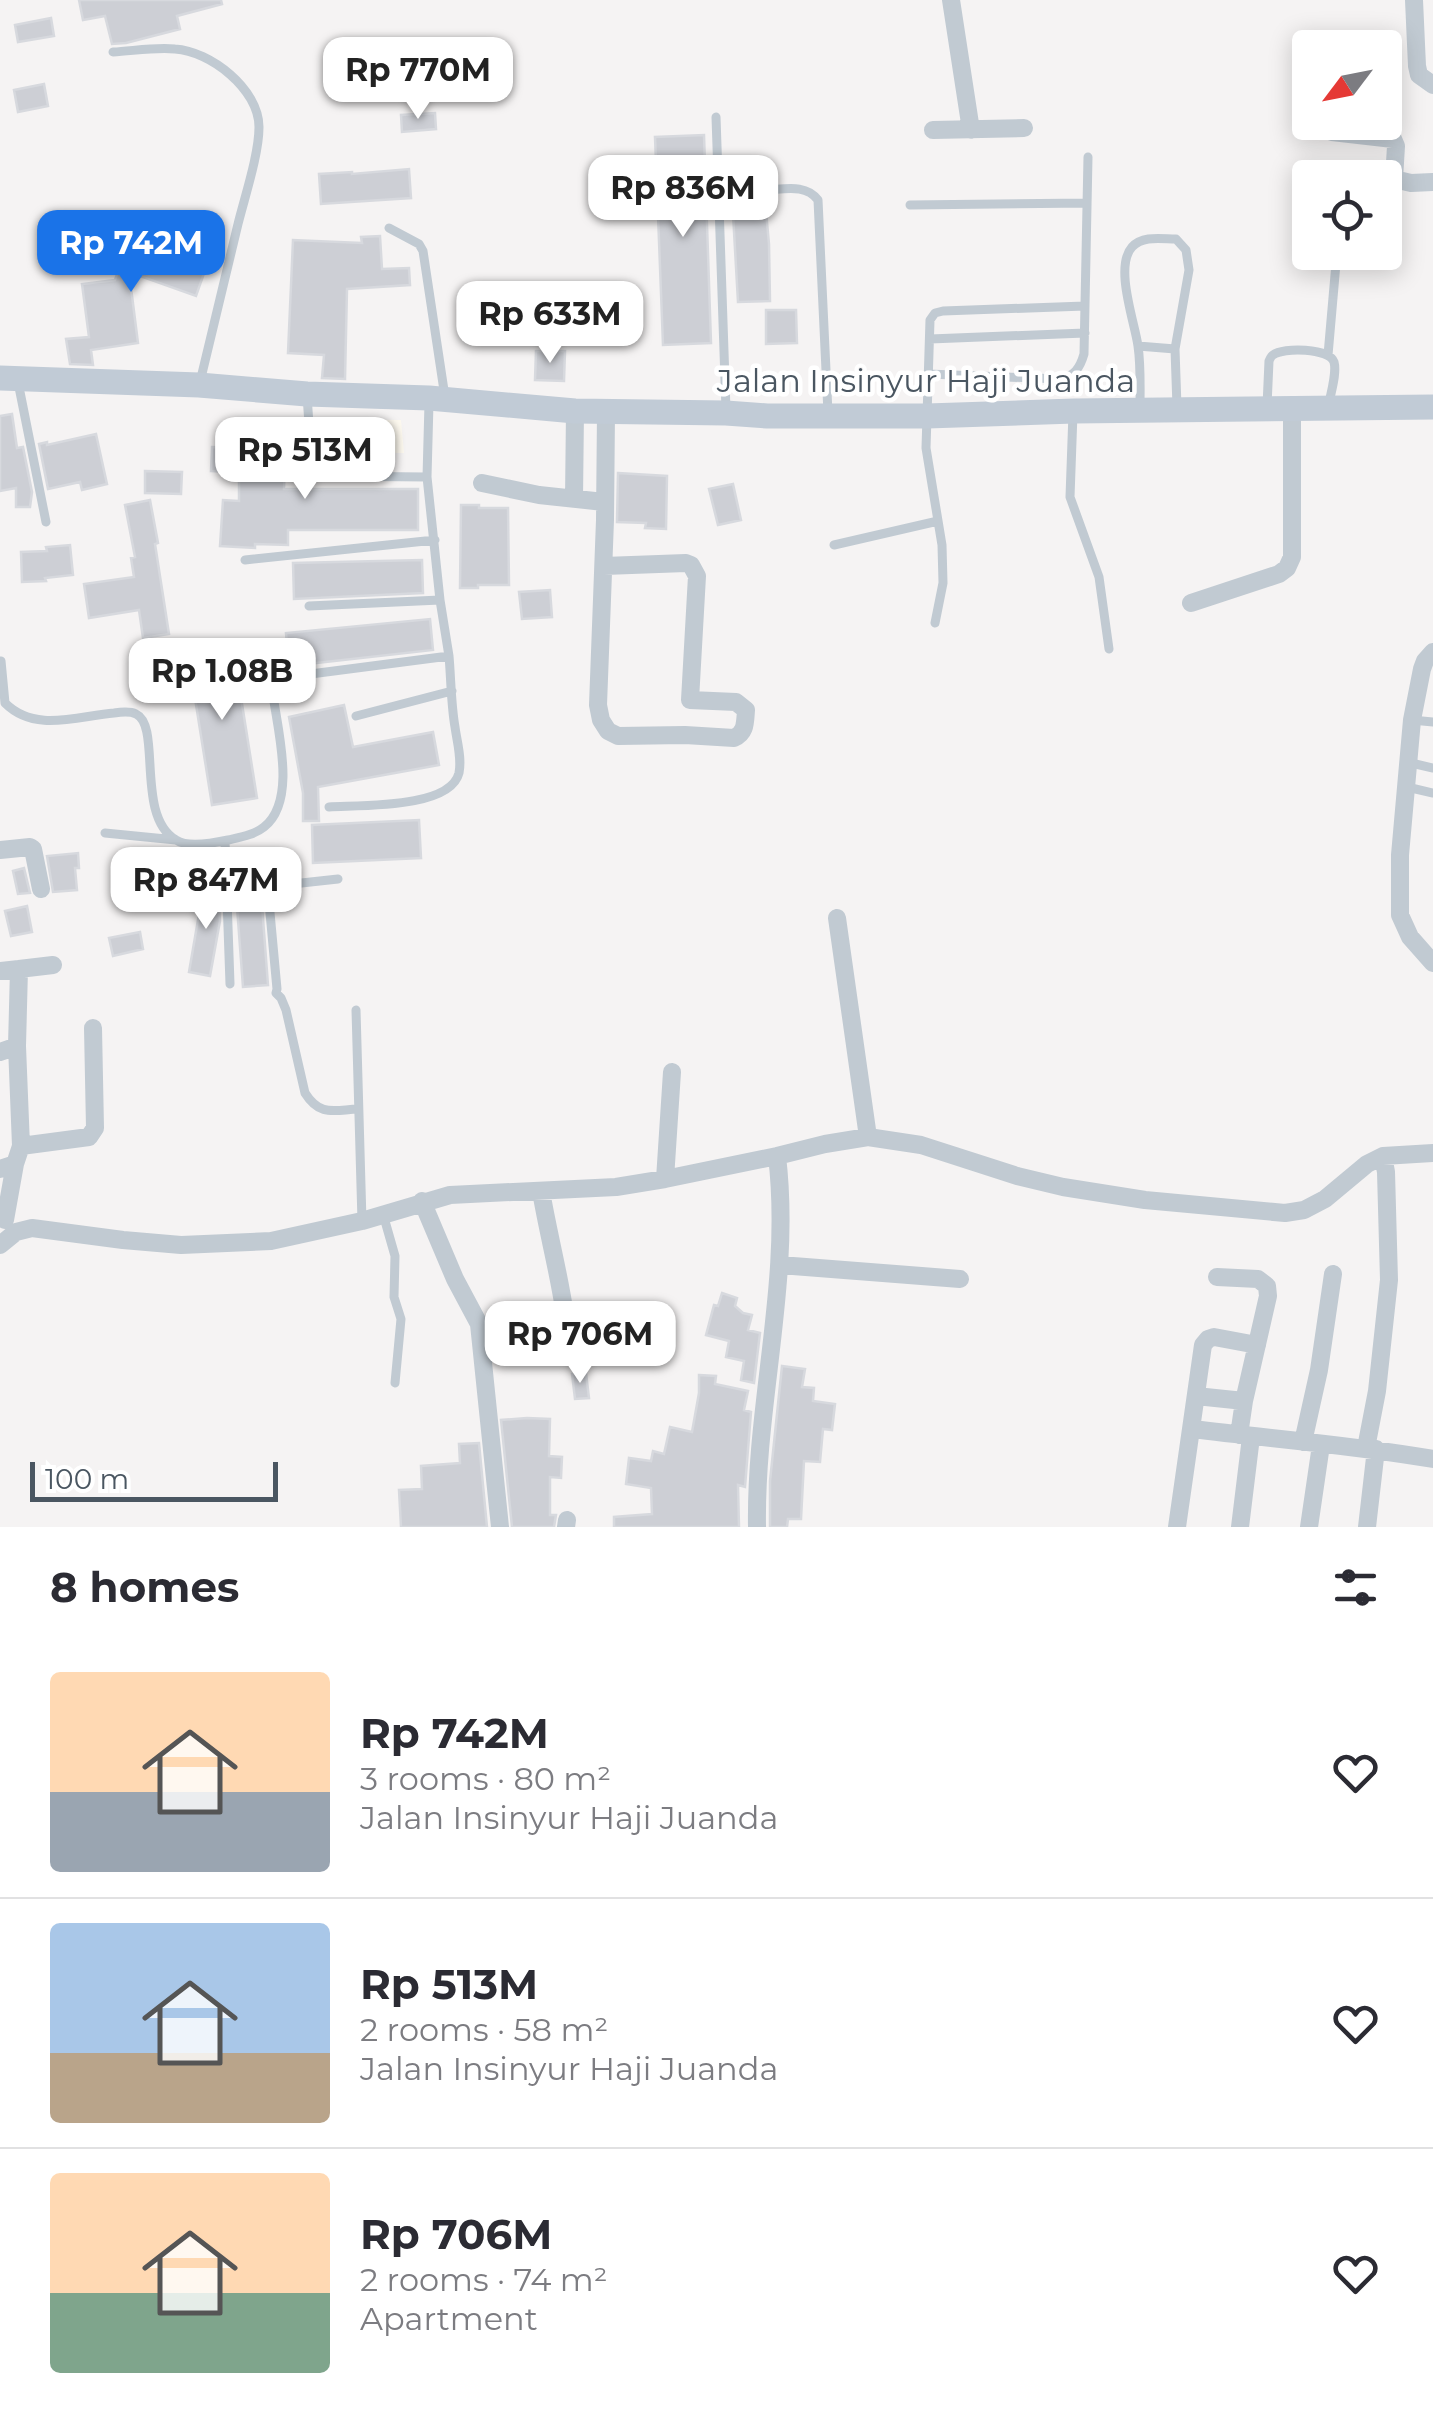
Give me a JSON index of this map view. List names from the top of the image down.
{
  "streets": {
    "main road": ["Jalan Insinyur Haji Juanda"]
  },
  "scale_bar": "100 m",
  "north": "bottom left",
  "page": {
    "price": [
      "Rp 770M",
      "Rp 836M",
      "Rp 742M",
      "Rp 633M",
      "Rp 513M",
      "Rp 1.08B",
      "Rp 847M",
      "Rp 706M"
    ],
    "scale": "100 m",
    "heading": "8 homes",
    "list": [
      {
        "name": "Rp 742M",
        "note": "3 rooms · 80 m² · Jalan Insinyur Haji Juanda"
      },
      {
        "name": "Rp 513M",
        "note": "2 rooms · 58 m² · Jalan Insinyur Haji Juanda"
      },
      {
        "name": "Rp 706M",
        "note": "2 rooms · 74 m² · Apartment"
      }
    ]
  }
}
